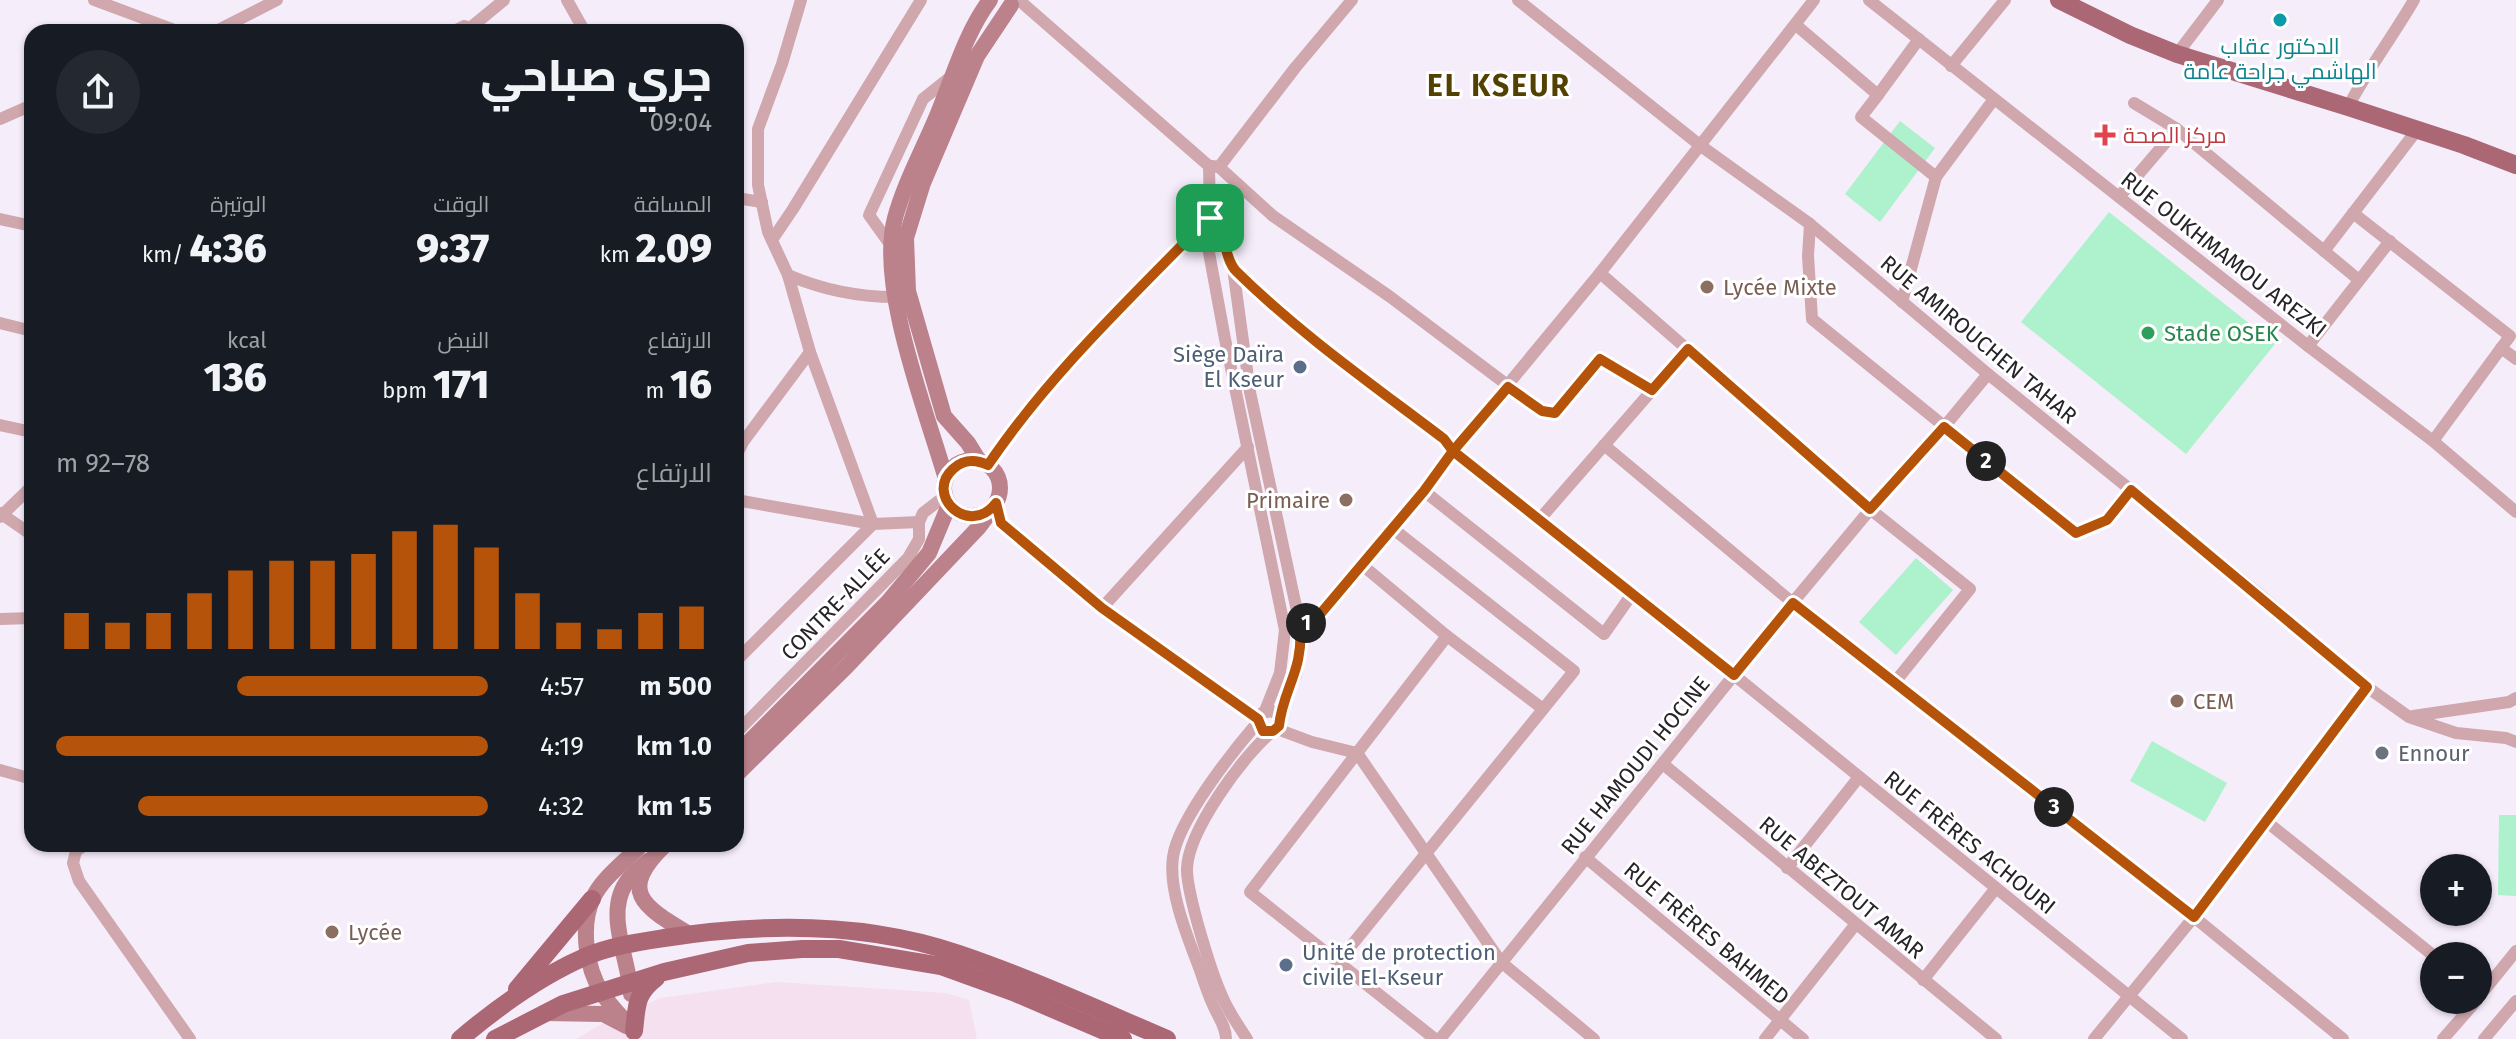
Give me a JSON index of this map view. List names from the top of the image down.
{
  "streets": {
    "street": [
      "RUE OUKHMAMOU AREZKI",
      "RUE AMIROUCHEN TAHAR",
      "CONTRE-ALLÉE",
      "RUE HAMOUDI HOCINE",
      "RUE FRÈRES ACHOURI",
      "RUE ABEZTOUT AMAR",
      "RUE FRÈRES BAHMED"
    ]
  },
  "crossings": [
    ["RUE AMIROUCHEN TAHAR", "RUE HAMOUDI HOCINE"],
    ["RUE HAMOUDI HOCINE", "RUE FRÈRES ACHOURI"],
    ["RUE HAMOUDI HOCINE", "RUE ABEZTOUT AMAR"],
    ["RUE HAMOUDI HOCINE", "RUE FRÈRES BAHMED"]
  ],
  "districts": ["EL KSEUR"],
  "places": {
    "other": [
      "الدكتور عقاب الهاشمي جراحة عامة",
      "Lycée Mixte",
      "Stade OSEK",
      "Siège Daïra El Kseur",
      "Primaire",
      "CEM",
      "Ennour",
      "Lycée",
      "Unité de protection civile El-Kseur"
    ],
    "health": ["مركز الصحة"]
  },
  "page": {
    "heading": ["جري صباحي", "09:04"],
    "stats": [
      ["المسافة", "2.09 km"],
      ["الوقت", "9:37"],
      ["الوتيرة", "4:36 /km"],
      ["الارتفاع", "16 m"],
      ["النبض", "171 bpm"],
      ["kcal", "136"]
    ],
    "chart": ["الارتفاع", "78–92 m"],
    "pins": ["2", "1", "3"],
    "list": [
      {
        "name": "500 m",
        "note": "4:57"
      },
      {
        "name": "1.0 km",
        "note": "4:19"
      },
      {
        "name": "1.5 km",
        "note": "4:32"
      }
    ],
    "map_buttons": ["+", "−"]
  }
}
